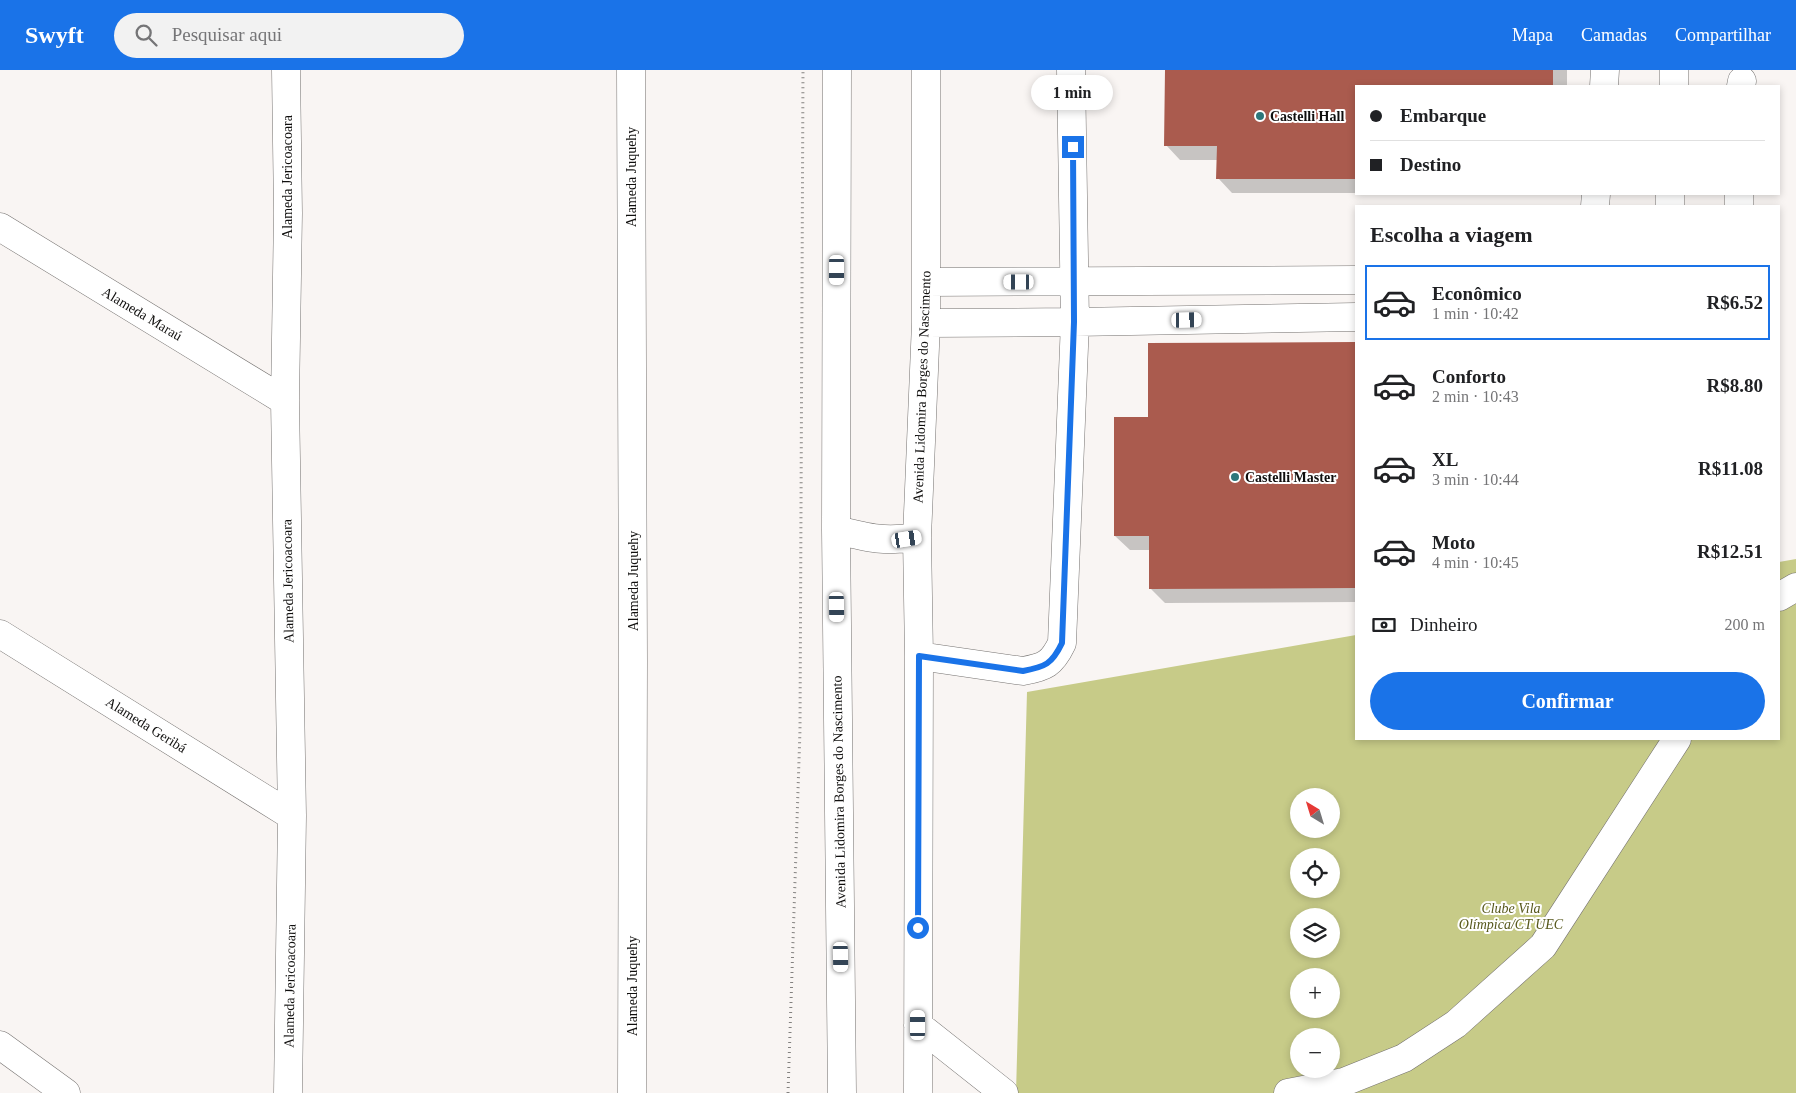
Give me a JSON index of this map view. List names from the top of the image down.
{
  "streets": {
    "street": [
      "Alameda Jericoacoara",
      "Alameda Juquehy",
      "Alameda Maraú",
      "Avenida Lidomira Borges do Nascimento",
      "Alameda Geribá"
    ]
  },
  "crossings": [
    ["Alameda Jericoacoara", "Alameda Maraú"],
    ["Alameda Jericoacoara", "Alameda Geribá"]
  ],
  "parks": ["Clube Vila Olímpica/CT UEC"],
  "places": ["Castelli Hall", "Castelli Master"],
  "north": "top left",
  "page": {
    "header": "Swyft",
    "search": "Pesquisar aqui",
    "nav": ["Mapa", "Camadas", "Compartilhar"],
    "bubble": "1 min",
    "banner": ["Embarque", "Destino"],
    "heading": "Escolha a viagem",
    "list": [
      {
        "name": "Econômico",
        "note": "1 min · 10:42",
        "value": "R$6.52"
      },
      {
        "name": "Conforto",
        "note": "2 min · 10:43",
        "value": "R$8.80"
      },
      {
        "name": "XL",
        "note": "3 min · 10:44",
        "value": "R$11.08"
      },
      {
        "name": "Moto",
        "note": "4 min · 10:45",
        "value": "R$12.51"
      }
    ],
    "pay": ["Dinheiro", "200 m"],
    "buttons": "Confirmar",
    "map_buttons": ["+", "−"]
  }
}
